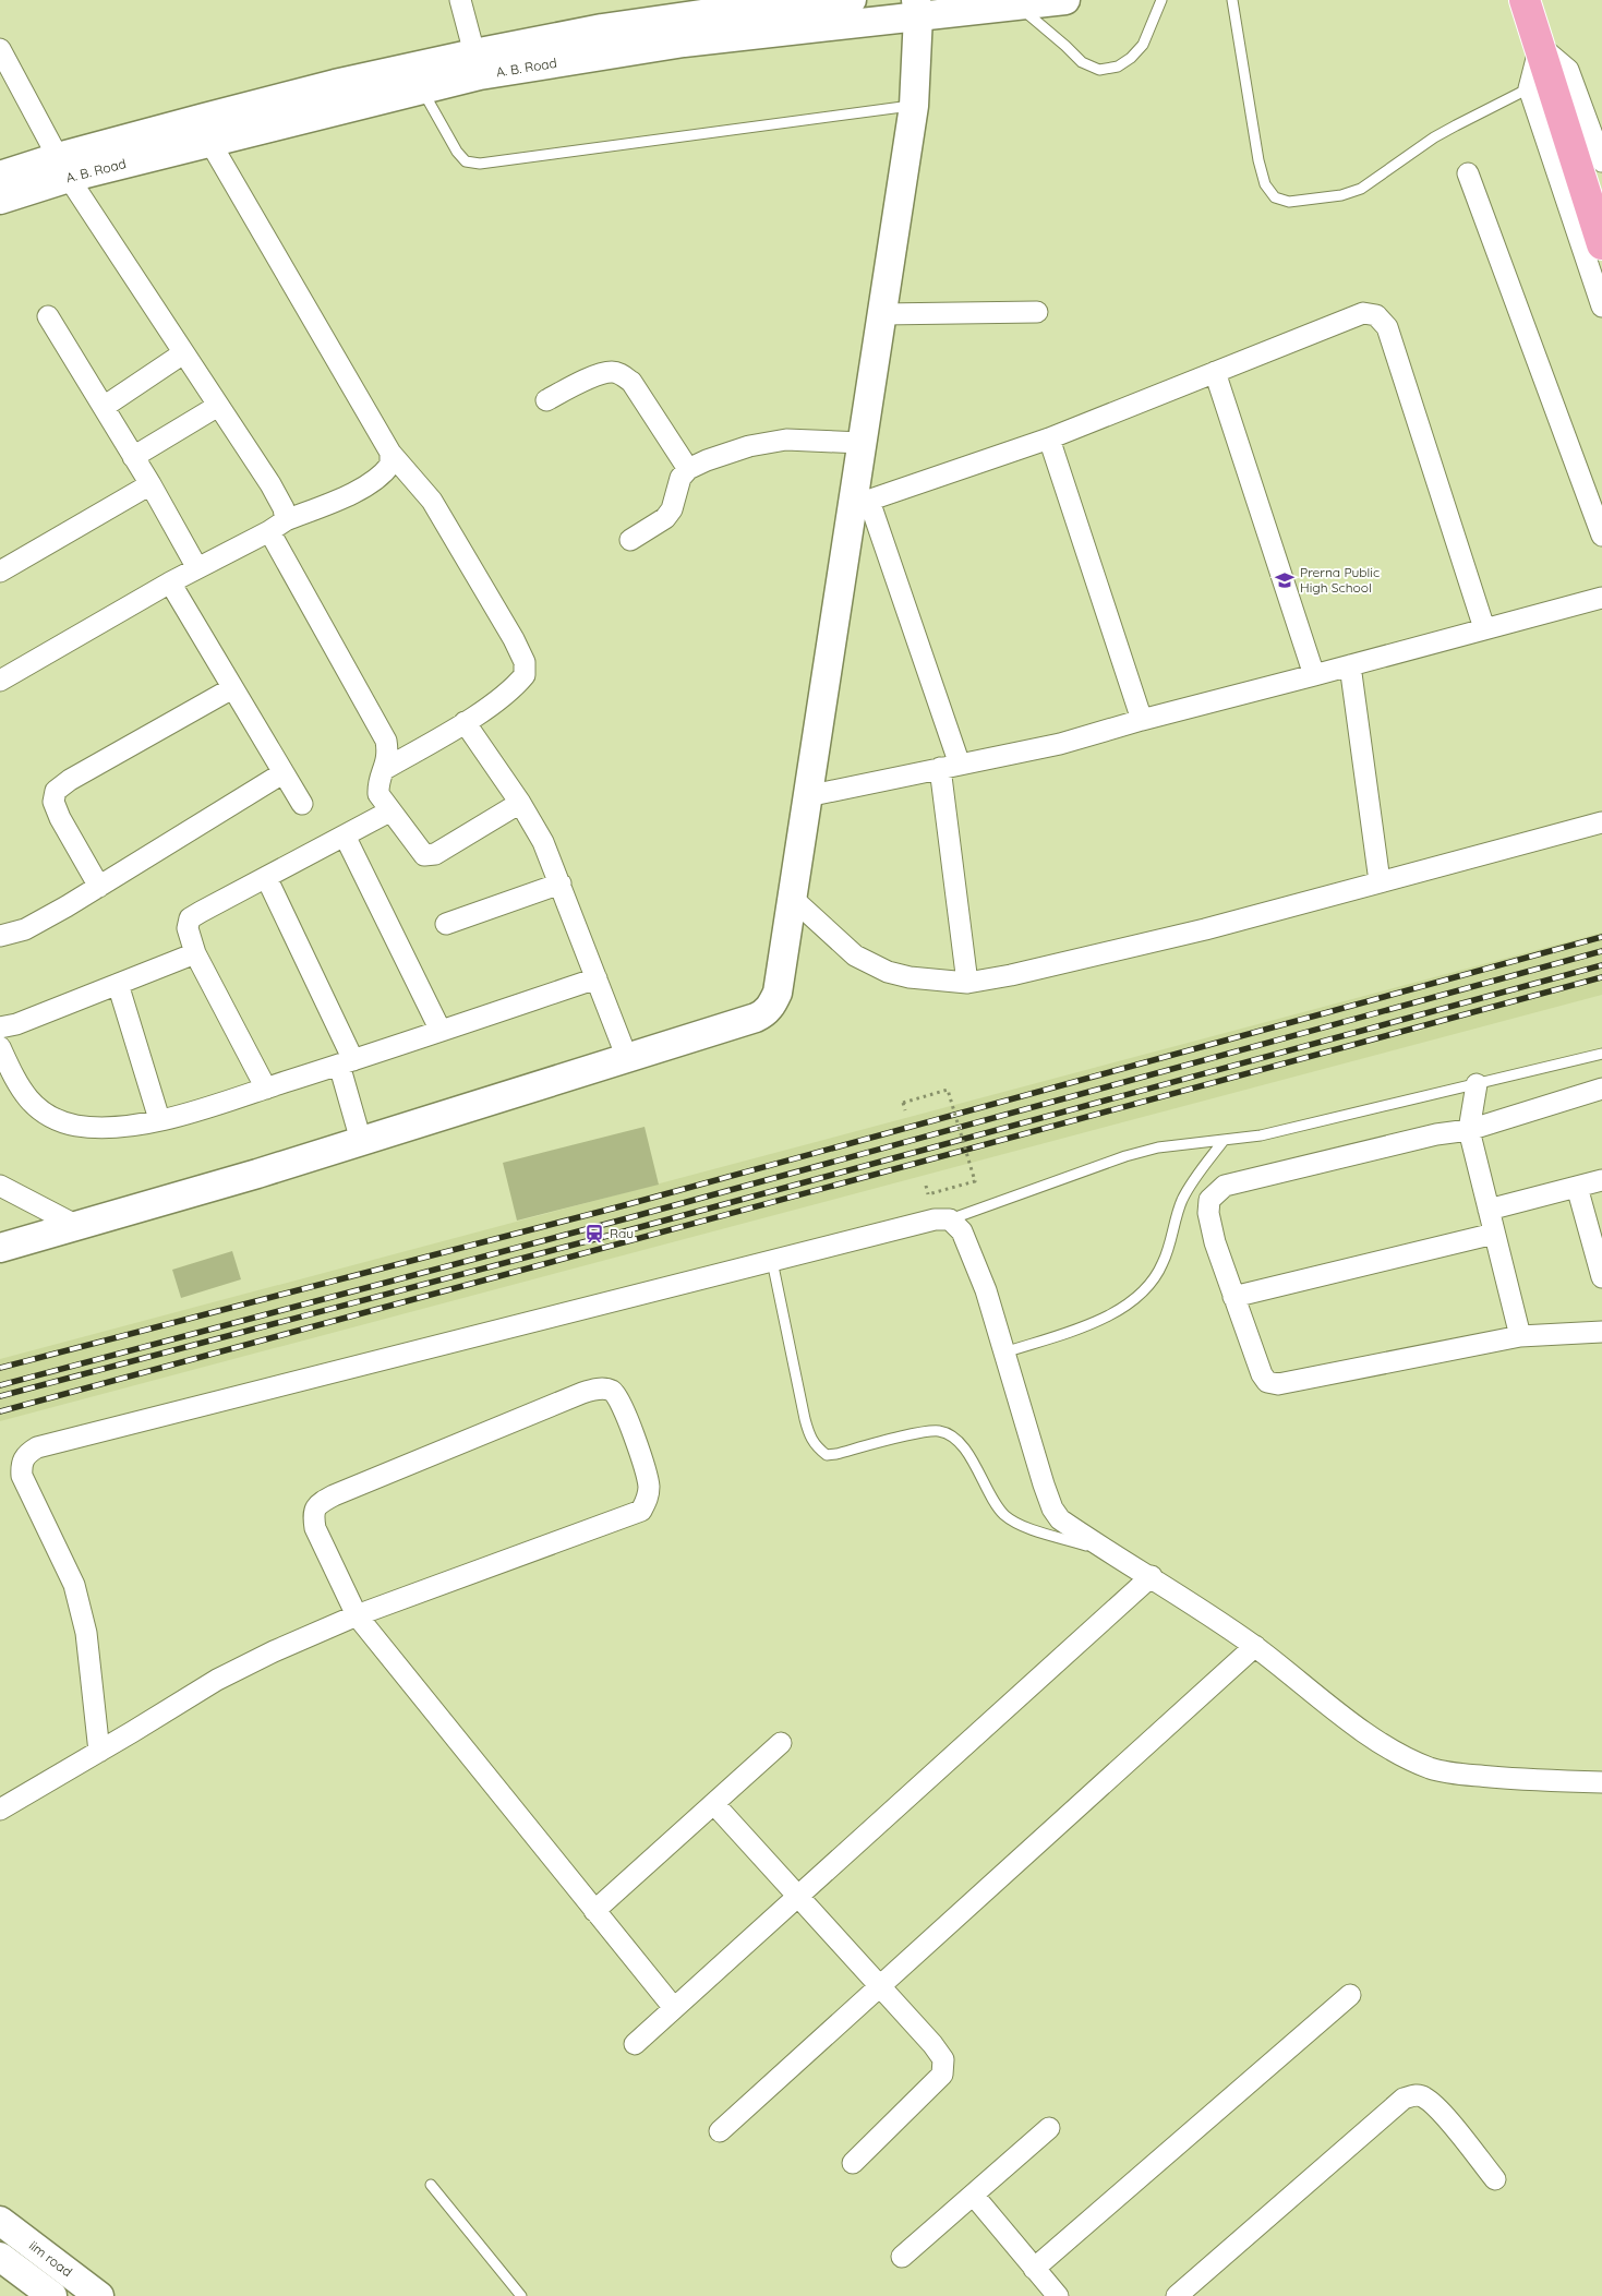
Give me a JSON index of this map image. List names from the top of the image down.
{
  "streets": {
    "main road": ["A. B. Road", "iim road"]
  },
  "places": {
    "school or university": ["Prerna Public High School"],
    "station": ["Rau"]
  }
}
